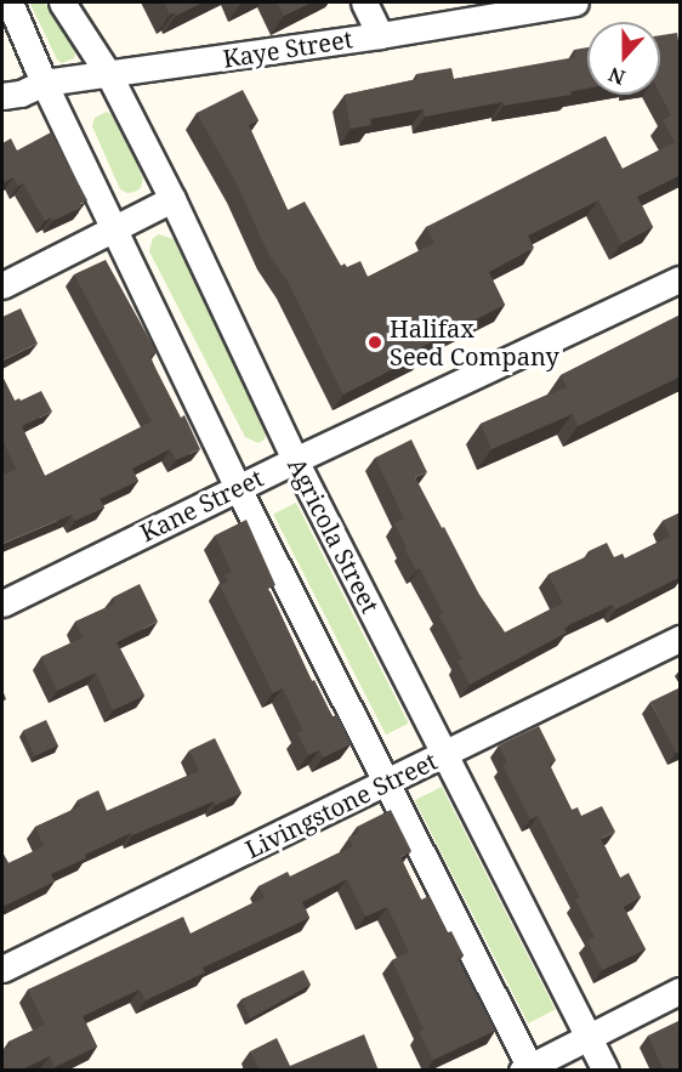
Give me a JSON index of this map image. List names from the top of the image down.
{
  "streets": {
    "street": [
      "Kaye Street",
      "Kane Street",
      "Agricola Street",
      "Livingstone Street"
    ]
  },
  "crossings": [
    ["Kaye Street", "Agricola Street"],
    ["Kane Street", "Agricola Street"],
    ["Agricola Street", "Livingstone Street"]
  ],
  "places": ["Halifax Seed Company"],
  "north": "bottom"
}
